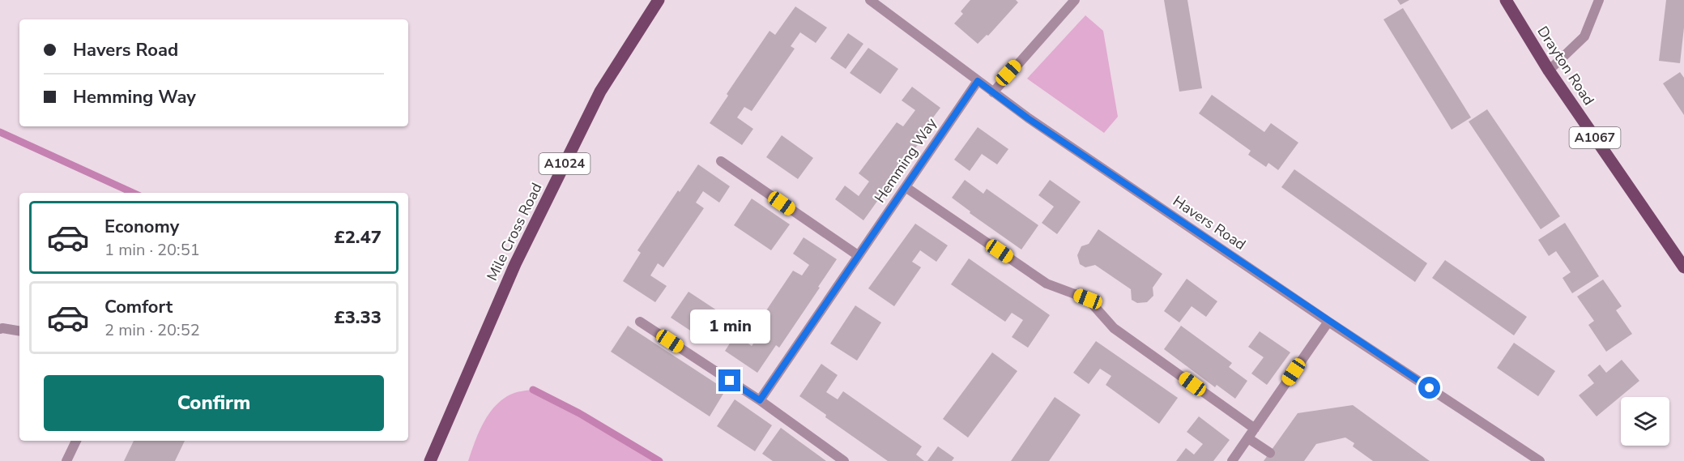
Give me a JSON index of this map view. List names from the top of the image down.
{
  "streets": {
    "main road": [
      "Drayton Road",
      "A1067",
      "A1024",
      "Mile Cross Road"
    ],
    "street": ["Hemming Way", "Havers Road"]
  },
  "crossings": [
    ["Hemming Way", "Havers Road"]
  ],
  "page": {
    "banner": ["Havers Road", "Hemming Way"],
    "list": [
      {
        "name": "Economy",
        "note": "1 min · 20:51",
        "value": "£2.47"
      },
      {
        "name": "Comfort",
        "note": "2 min · 20:52",
        "value": "£3.33"
      }
    ],
    "bubble": "1 min",
    "buttons": "Confirm"
  }
}
